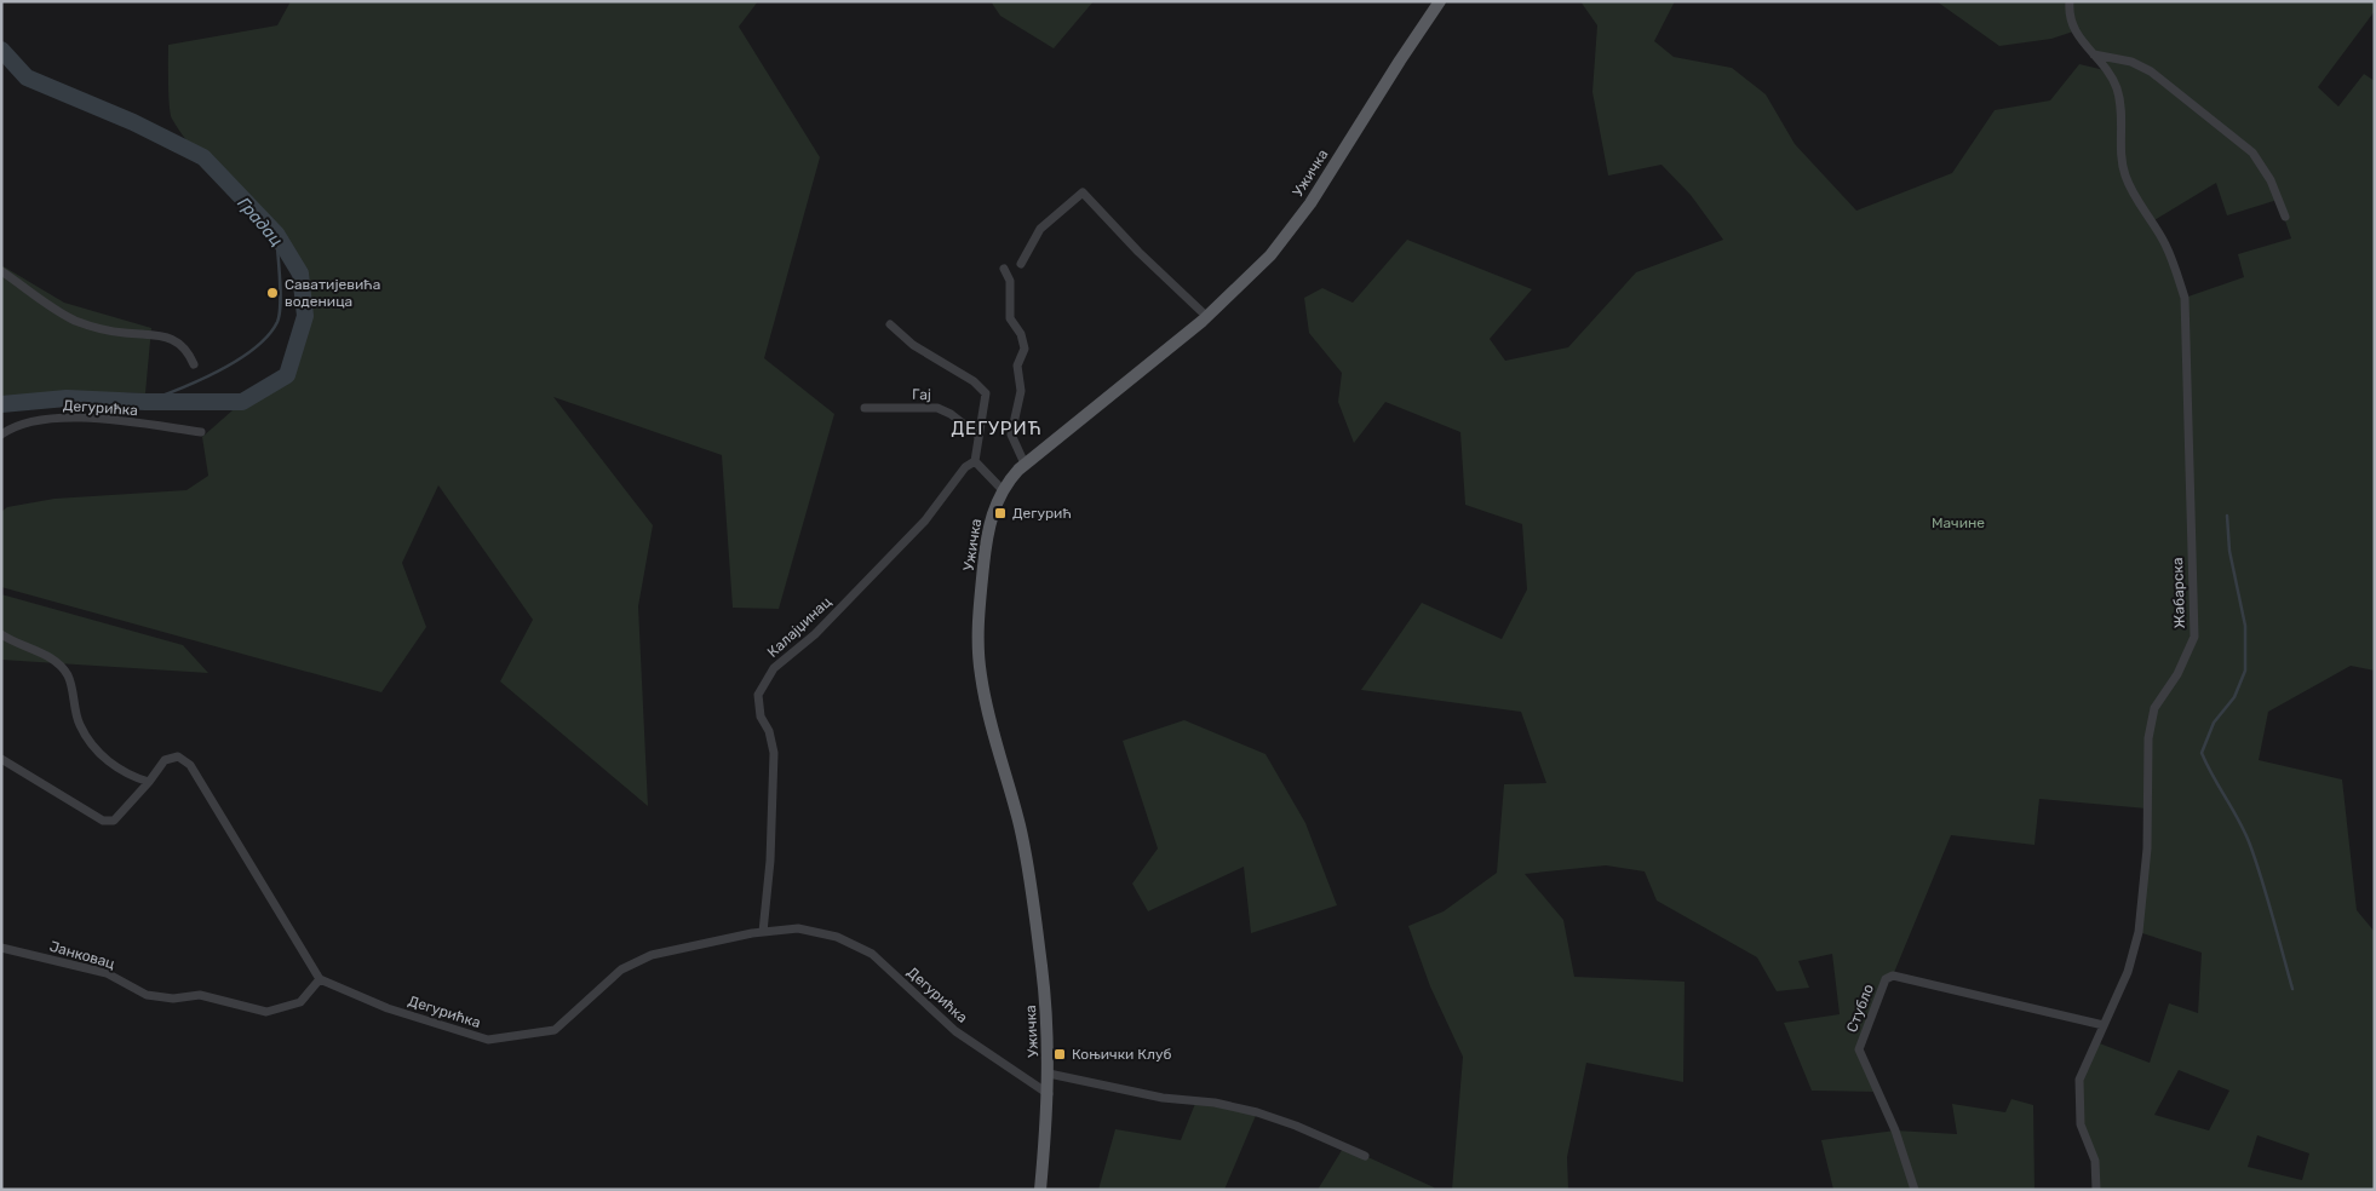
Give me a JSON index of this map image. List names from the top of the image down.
{
  "streets": {
    "main road": ["Ужичка"],
    "street": [
      "Гај",
      "Дегурићка",
      "Жабарска",
      "Калајџинац",
      "Јанковац",
      "Стубло"
    ]
  },
  "crossings": [
    ["Ужичка", "Дегурићка"],
    ["Дегурићка", "Калајџинац"],
    ["Дегурићка", "Јанковац"],
    ["Жабарска", "Стубло"]
  ],
  "districts": ["ДЕГУРИЋ"],
  "water": ["Градац"],
  "parks": ["Мачине"],
  "places": {
    "other": ["Саватијевића воденица"],
    "transit": ["Дегурић", "Коњички Клуб"]
  }
}
